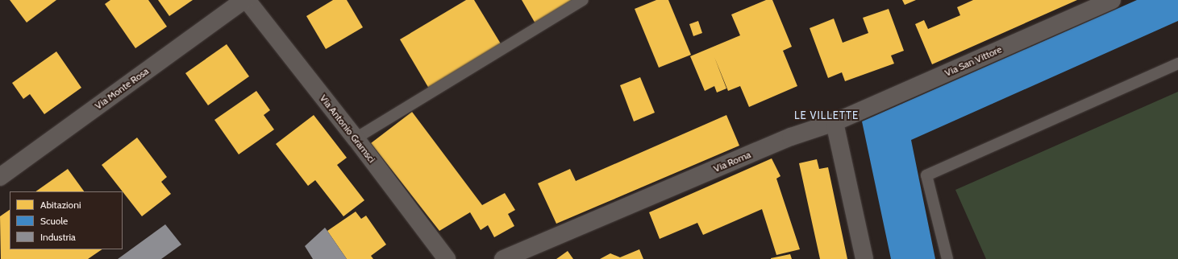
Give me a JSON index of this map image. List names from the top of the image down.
{
  "streets": {
    "street": [
      "Via San Vittore",
      "Via Monte Rosa",
      "Via Antonio Gramsci",
      "Via Roma"
    ]
  },
  "crossings": [
    ["Via San Vittore", "Via Roma"],
    ["Via Monte Rosa", "Via Antonio Gramsci"]
  ],
  "districts": ["LE VILLETTE"],
  "legend": ["Abitazioni", "Scuole", "Industria"]
}
